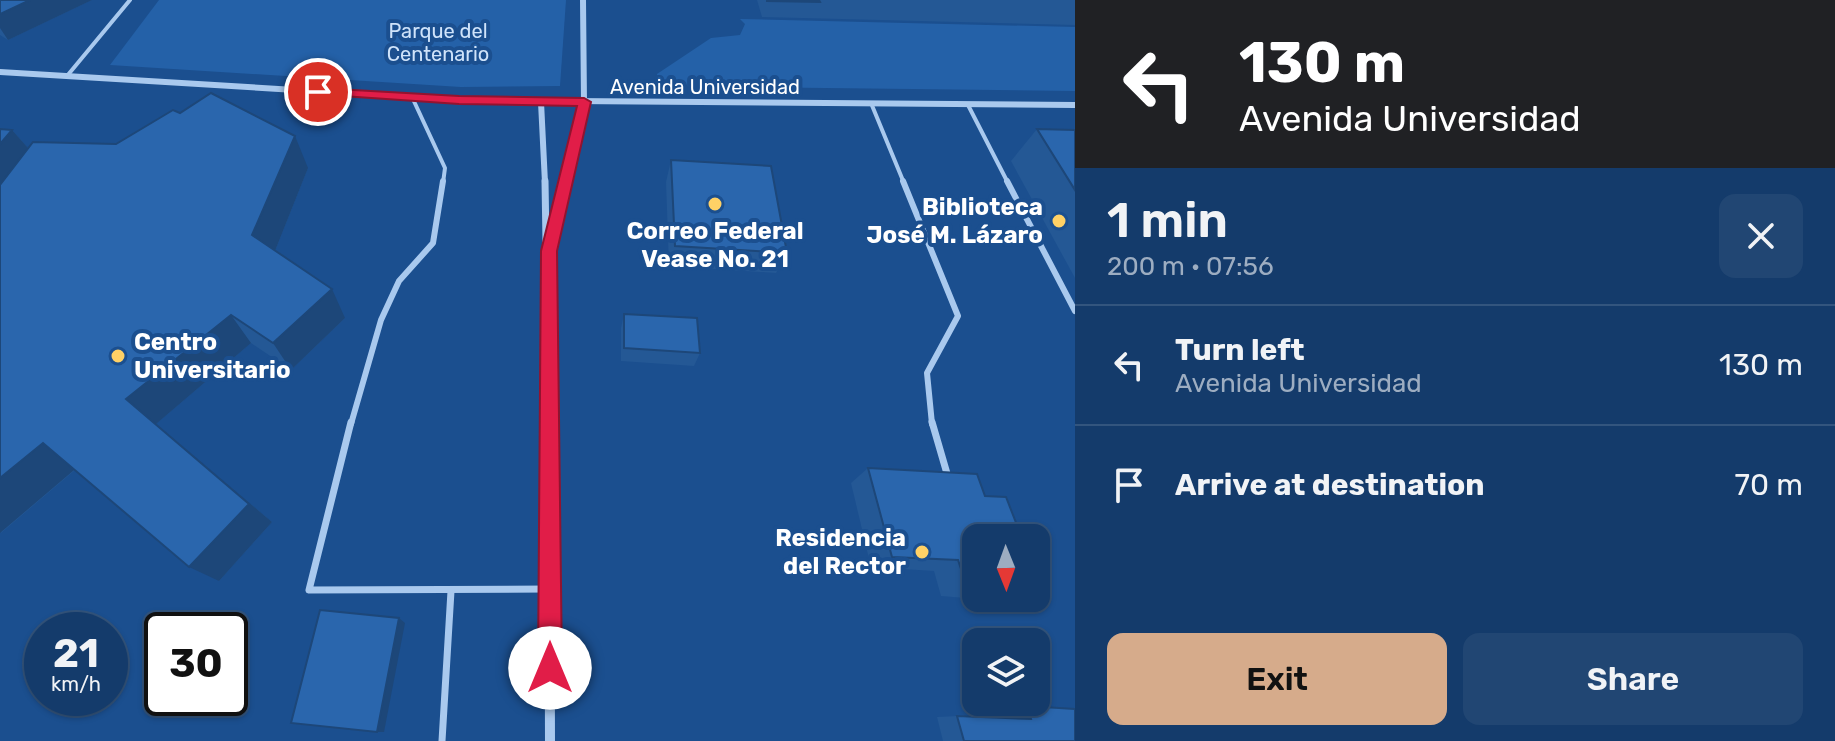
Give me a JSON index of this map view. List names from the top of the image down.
{
  "streets": {
    "street": ["Avenida Universidad"]
  },
  "parks": ["Parque del Centenario"],
  "places": [
    "Correo Federal Vease No. 21",
    "Biblioteca José M. Lázaro",
    "Centro Universitario",
    "Residencia del Rector"
  ],
  "north": "bottom",
  "page": {
    "turn": ["130 m", "Avenida Universidad"],
    "heading": ["1 min", "200 m · 07:56"],
    "list": [
      {
        "name": "Turn left",
        "note": "Avenida Universidad",
        "value": "130 m"
      },
      {
        "name": "Arrive at destination",
        "value": "70 m"
      }
    ],
    "speed": "21 km/h",
    "limit": "30",
    "buttons": ["Exit", "Share"]
  }
}
